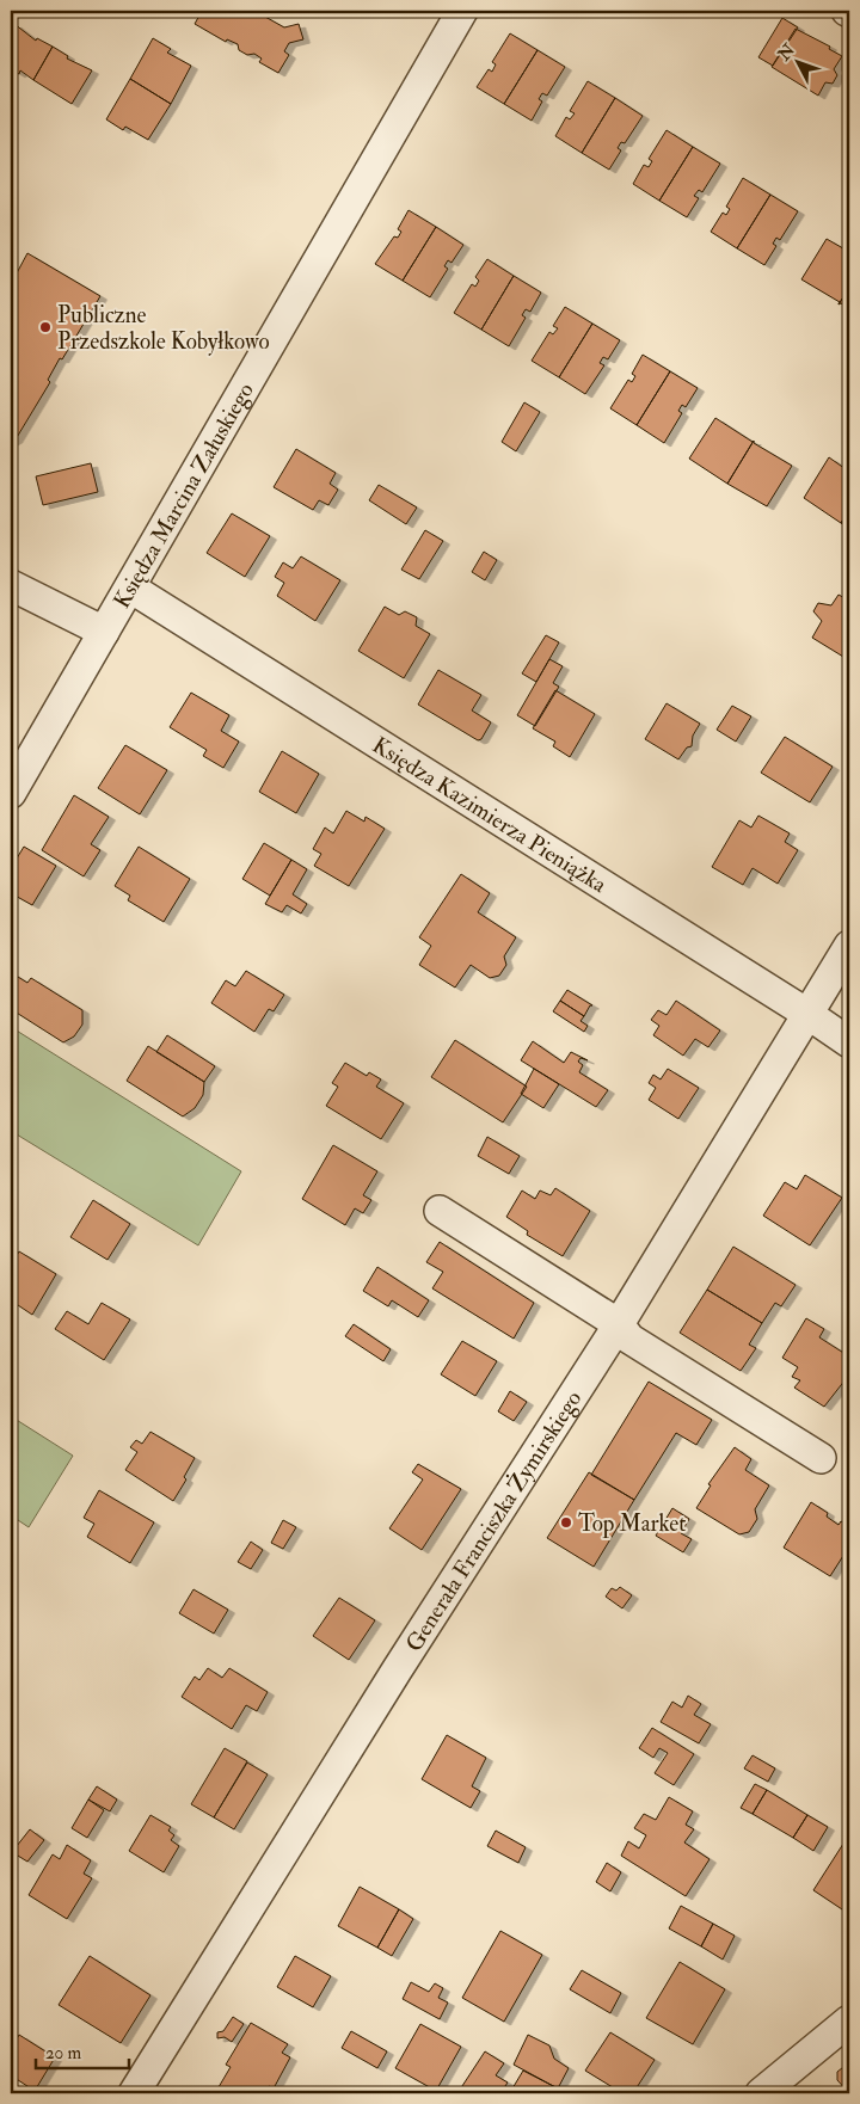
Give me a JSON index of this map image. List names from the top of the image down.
{
  "streets": {
    "street": ["Księdza Marcina Załuskiego", "Księdza Kazimierza Pieniążka", "Generała Franciszka Żymirskiego"]
  },
  "crossings": [
    ["Księdza Marcina Załuskiego", "Księdza Kazimierza Pieniążka"],
    ["Księdza Kazimierza Pieniążka", "Generała Franciszka Żymirskiego"]
  ],
  "places": ["Publiczne Przedszkole Kobyłkowo", "Top Market"],
  "scale_bar": "20 m",
  "north": "top left"
}
